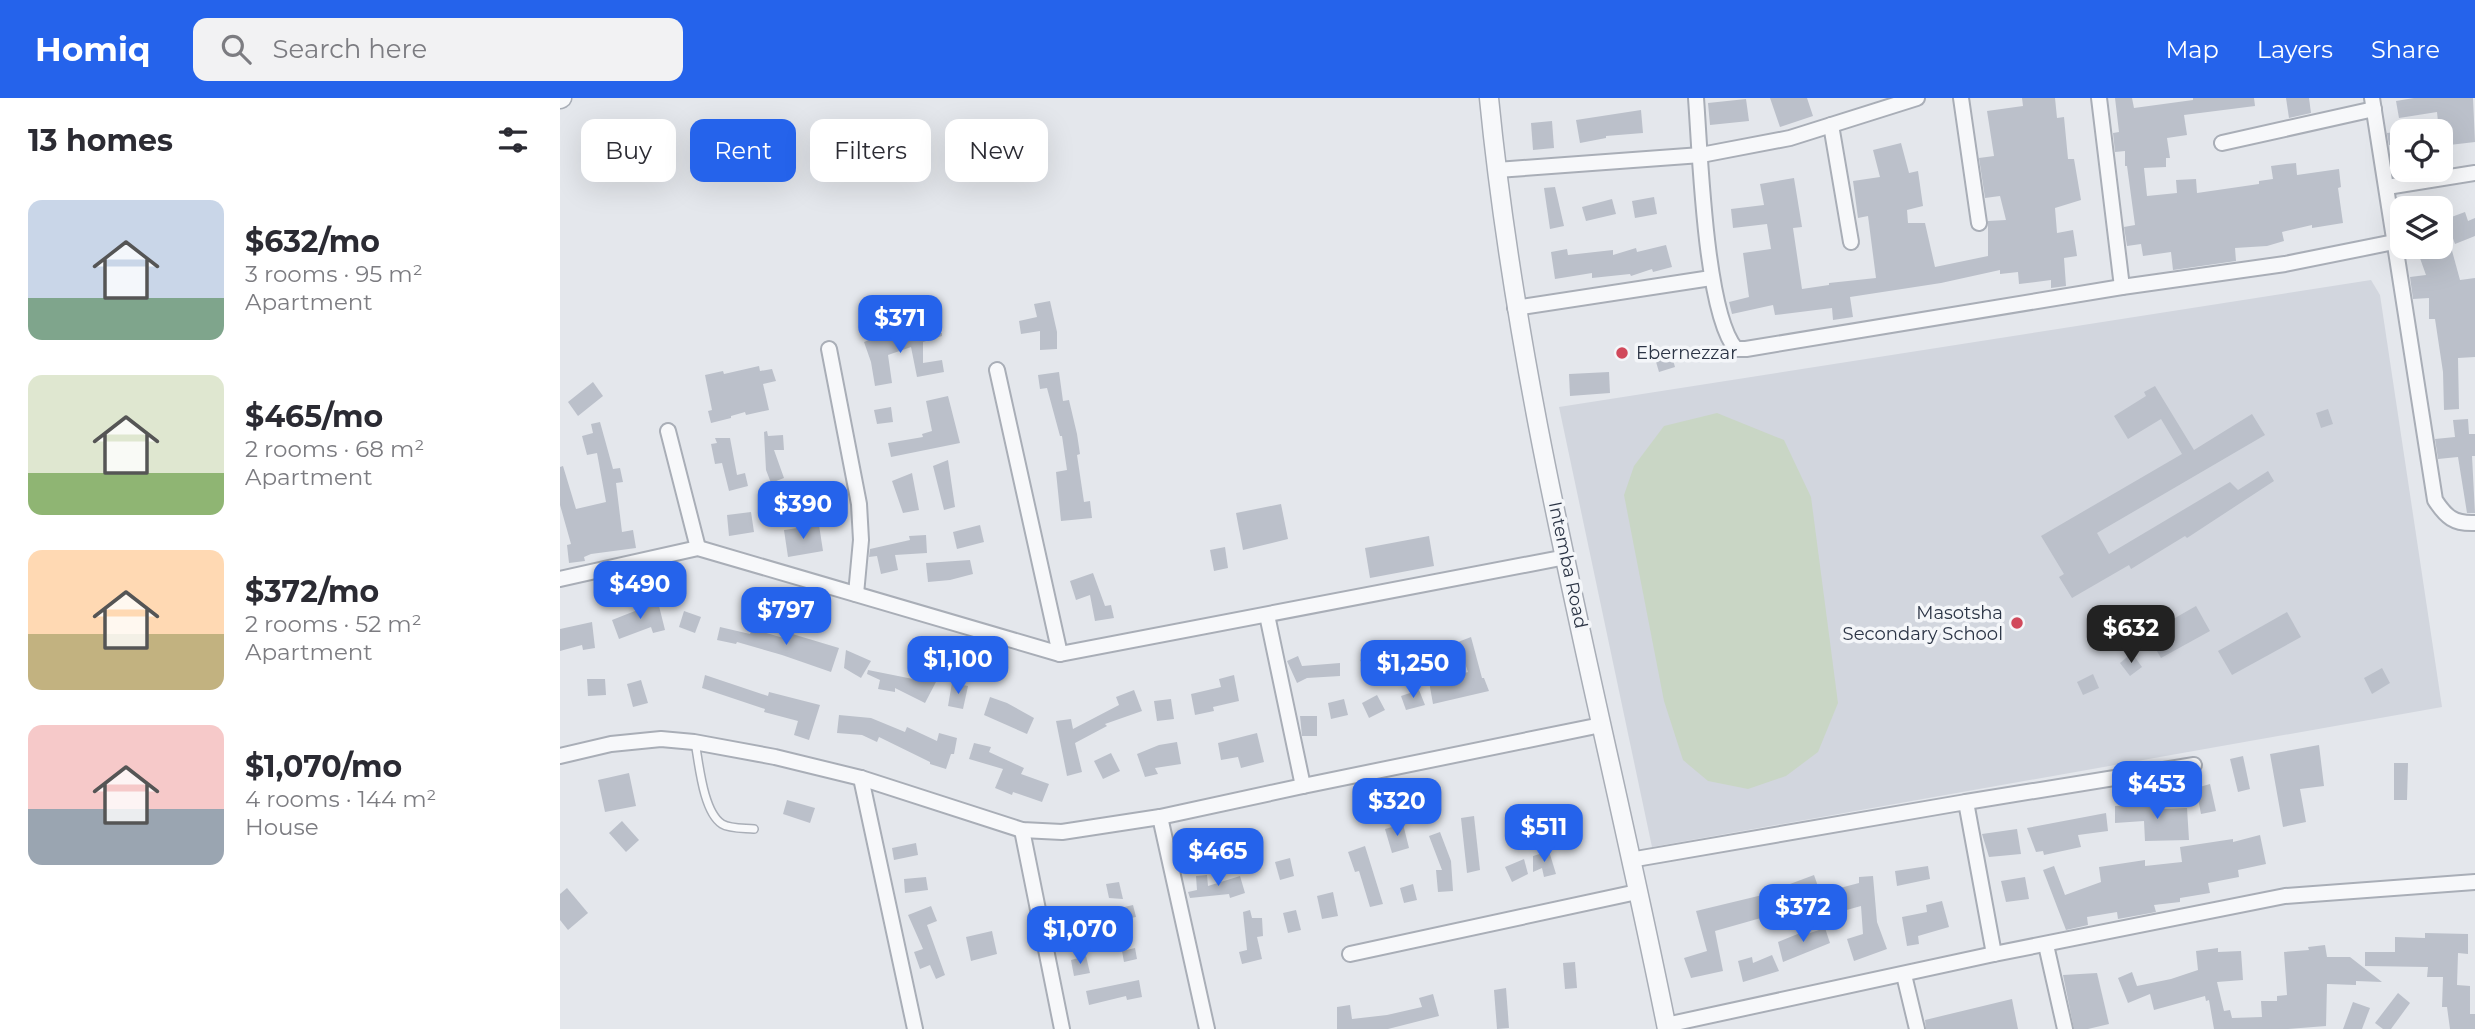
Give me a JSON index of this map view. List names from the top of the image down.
{
  "streets": {
    "street": ["Intemba Road"]
  },
  "places": ["Ebernezzar", "Masotsha Secondary School"],
  "page": {
    "header": "Homiq",
    "search": "Search here",
    "nav": ["Map", "Layers", "Share"],
    "heading": "13 homes",
    "chip": [
      "Buy",
      "Rent",
      "Filters",
      "New"
    ],
    "list": [
      {
        "name": "$632/mo",
        "note": "3 rooms · 95 m² · Apartment"
      },
      {
        "name": "$465/mo",
        "note": "2 rooms · 68 m² · Apartment"
      },
      {
        "name": "$372/mo",
        "note": "2 rooms · 52 m² · Apartment"
      },
      {
        "name": "$1,070/mo",
        "note": "4 rooms · 144 m² · House"
      }
    ],
    "price": [
      "$371",
      "$390",
      "$490",
      "$797",
      "$632",
      "$1,100",
      "$1,250",
      "$453",
      "$320",
      "$511",
      "$465",
      "$372",
      "$1,070"
    ]
  }
}
